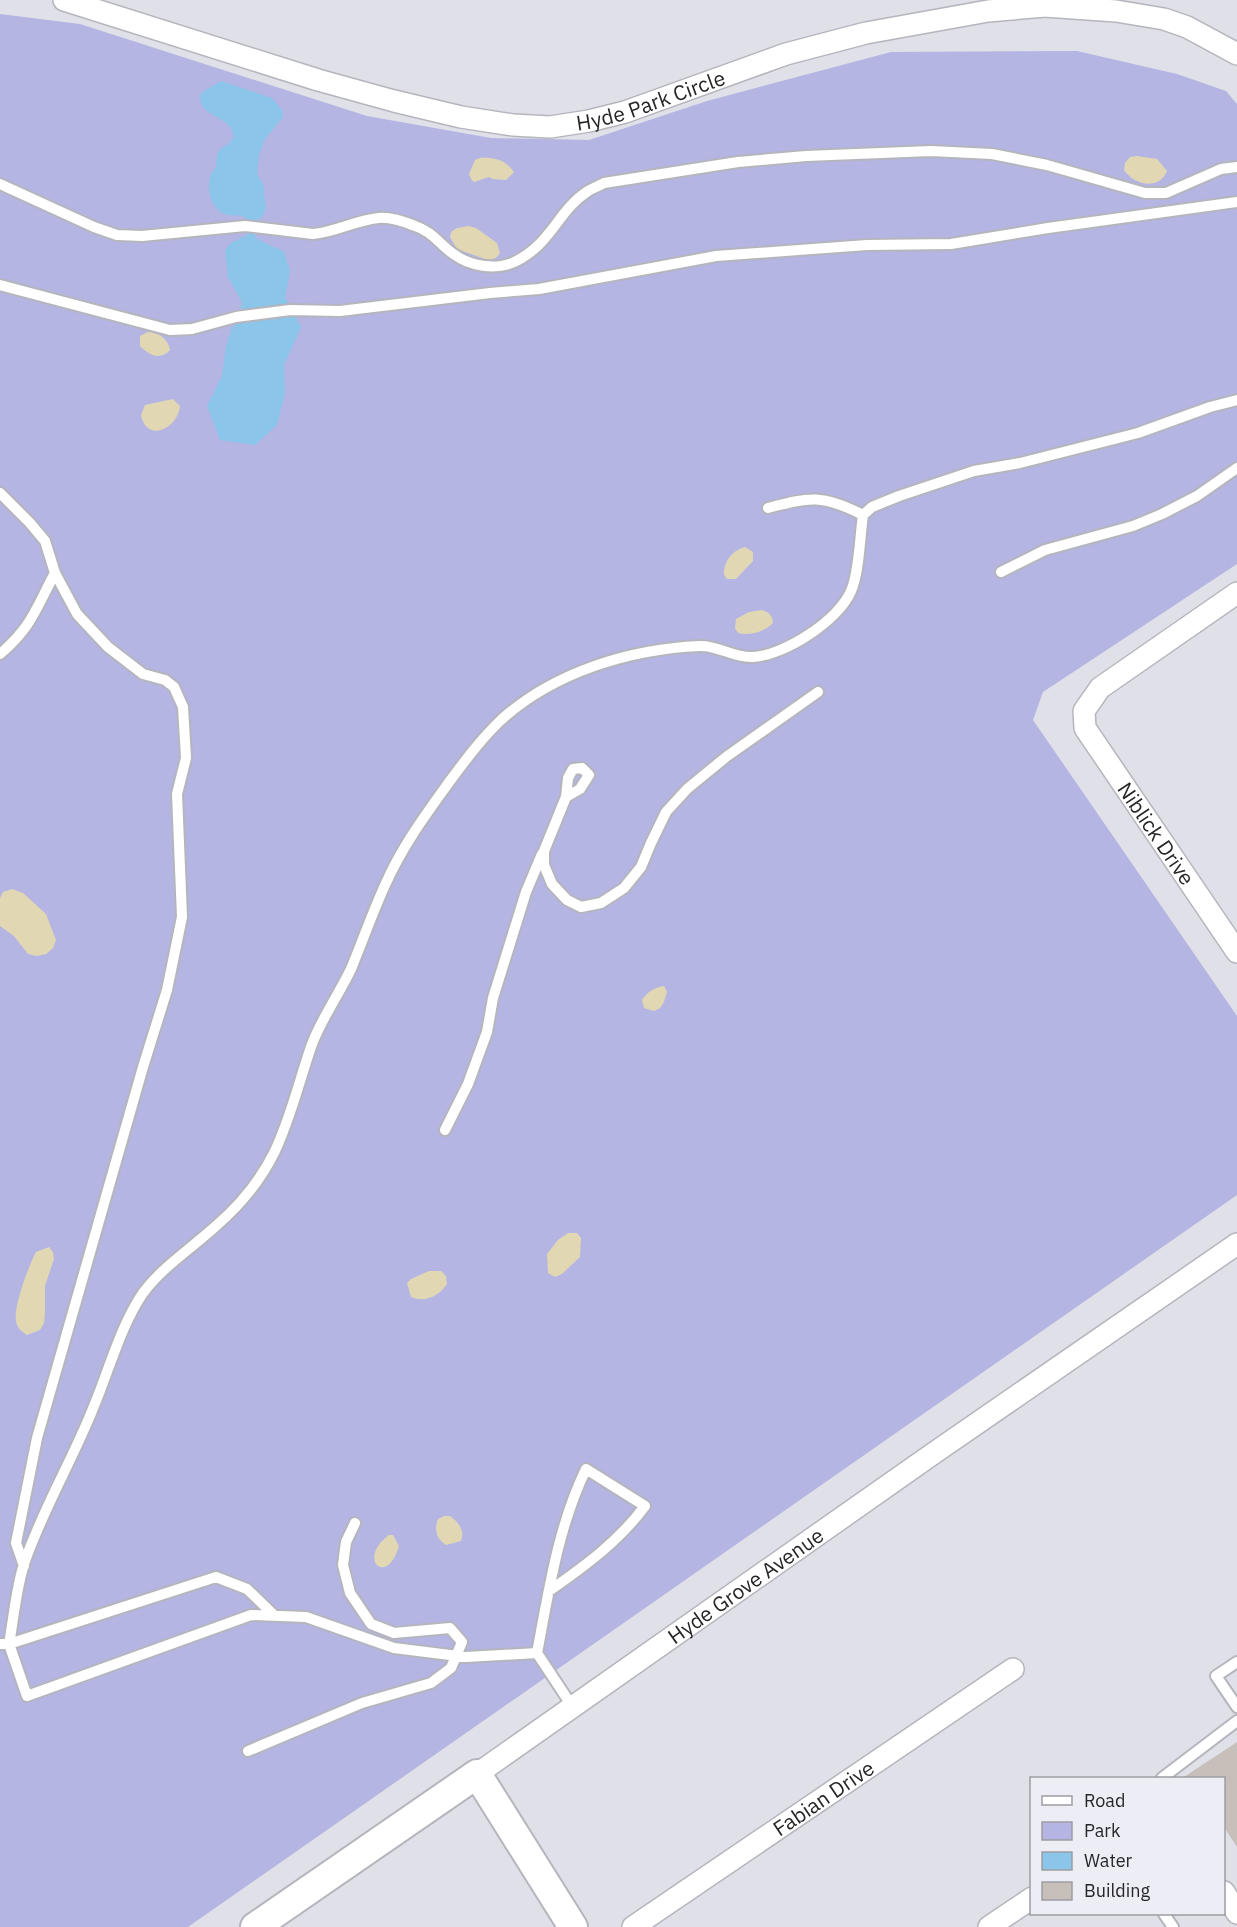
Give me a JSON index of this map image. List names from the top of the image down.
{
  "streets": {
    "street": [
      "Hyde Park Circle",
      "Niblick Drive",
      "Hyde Grove Avenue",
      "Fabian Drive"
    ]
  },
  "legend": [
    "Road",
    "Park",
    "Water",
    "Building"
  ]
}
